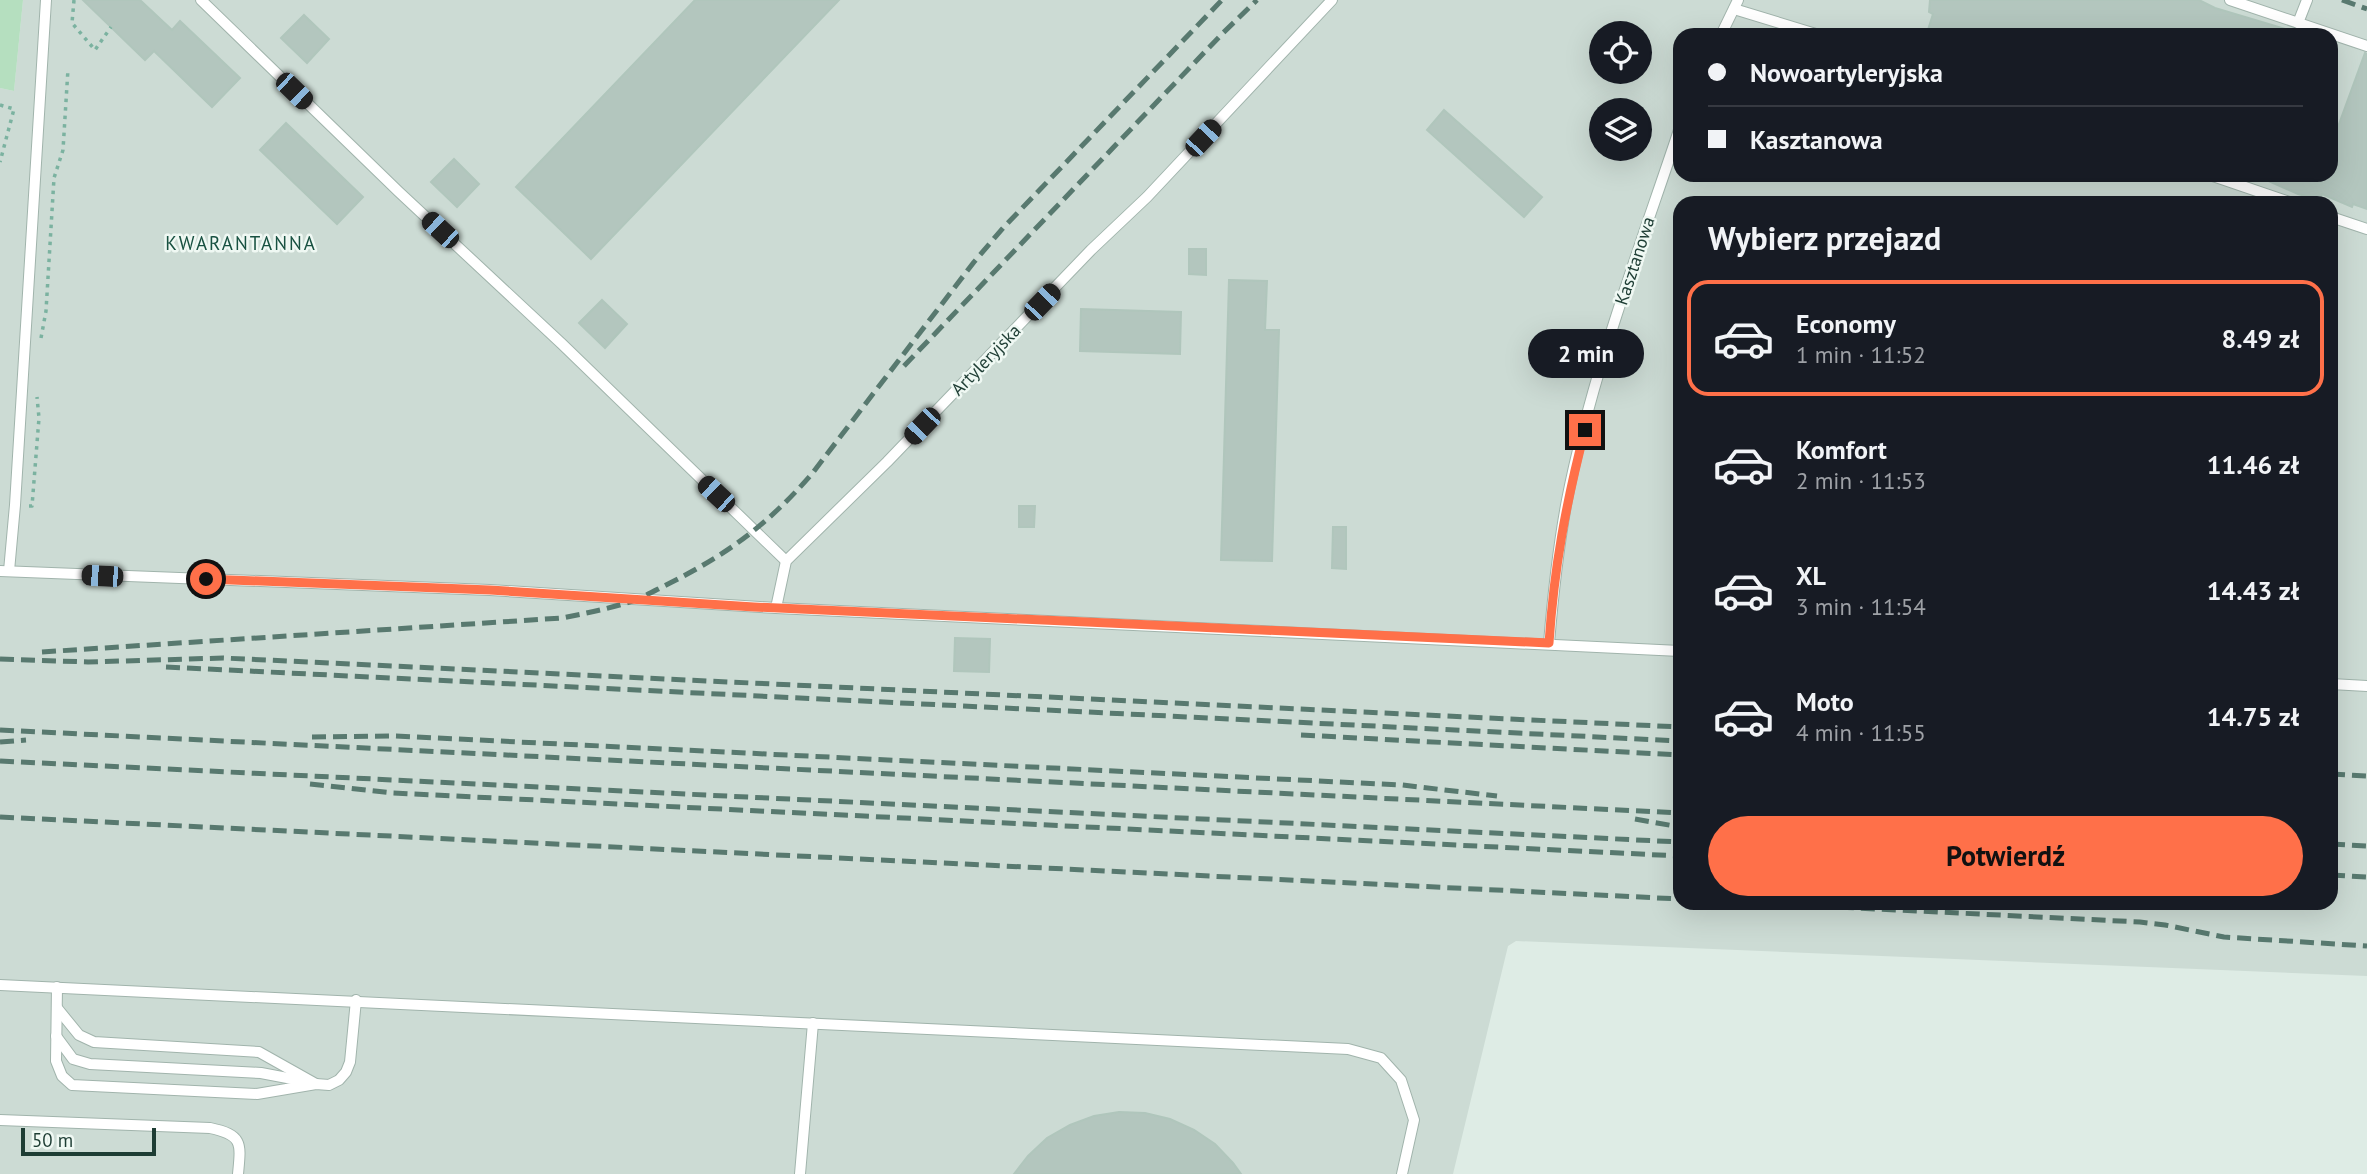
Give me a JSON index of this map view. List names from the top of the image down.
{
  "streets": {
    "lane": ["Kasztanowa", "Artyleryjska"]
  },
  "districts": ["KWARANTANNA"],
  "scale_bar": "50 m",
  "page": {
    "banner": ["Nowoartyleryjska", "Kasztanowa"],
    "heading": "Wybierz przejazd",
    "list": [
      {
        "name": "Economy",
        "note": "1 min · 11:52",
        "value": "8.49 zł"
      },
      {
        "name": "Komfort",
        "note": "2 min · 11:53",
        "value": "11.46 zł"
      },
      {
        "name": "XL",
        "note": "3 min · 11:54",
        "value": "14.43 zł"
      },
      {
        "name": "Moto",
        "note": "4 min · 11:55",
        "value": "14.75 zł"
      }
    ],
    "bubble": "2 min",
    "buttons": "Potwierdź",
    "scale": "50 m"
  }
}
